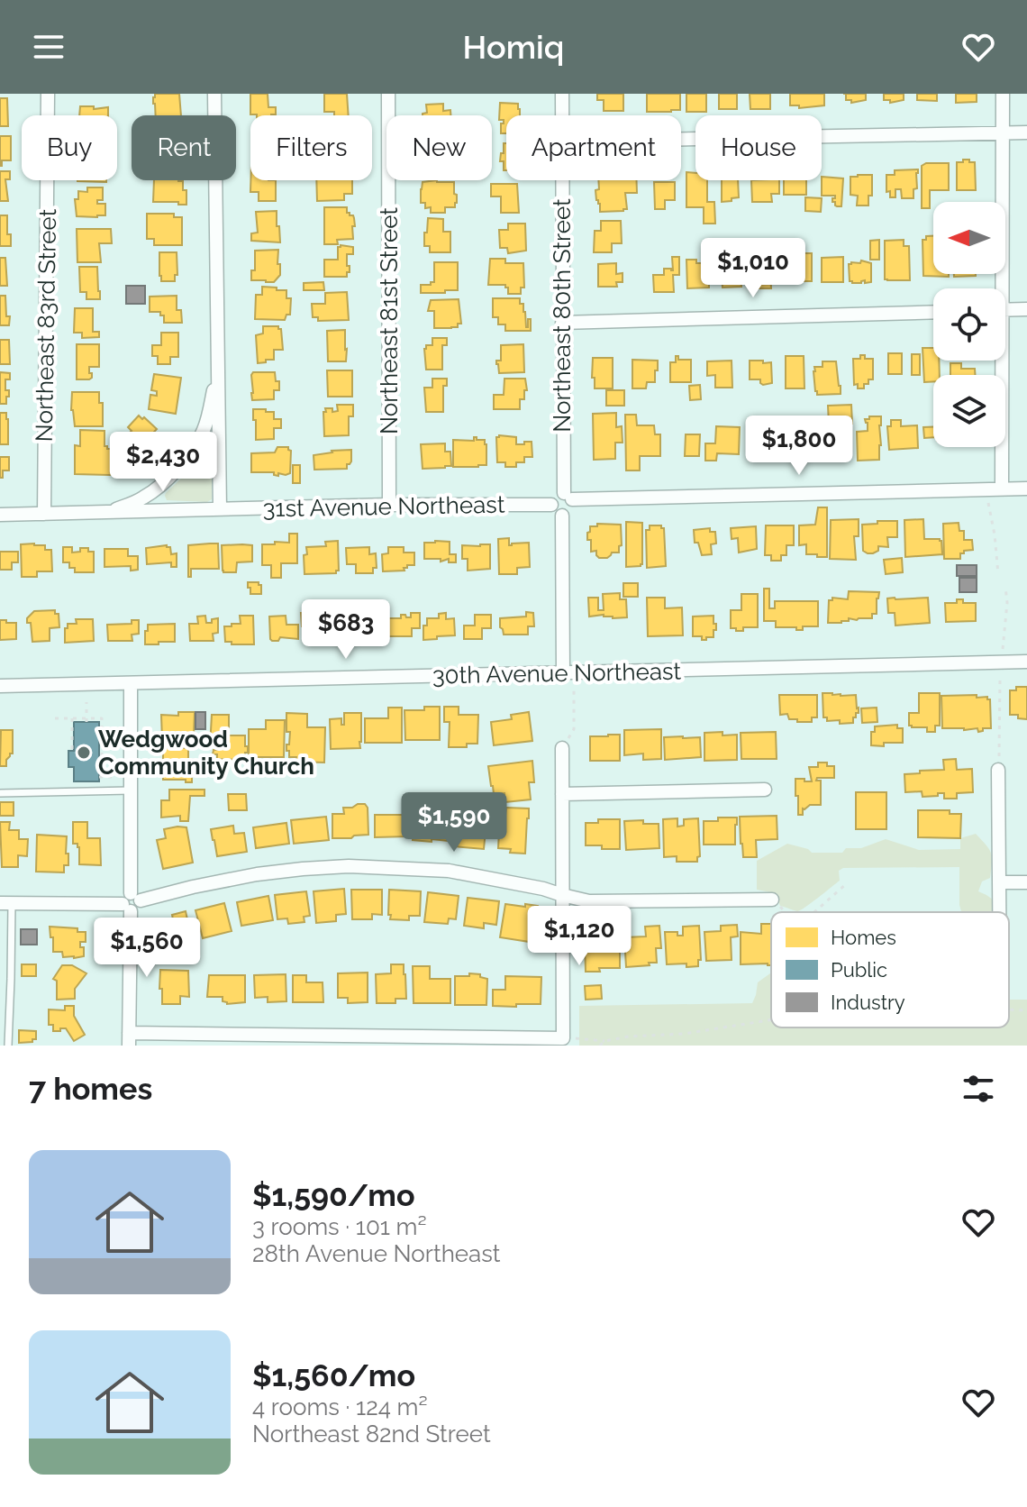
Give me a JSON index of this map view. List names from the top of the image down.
{
  "streets": {
    "street": [
      "Northeast 80th Street",
      "Northeast 81st Street",
      "Northeast 83rd Street",
      "31st Avenue Northeast",
      "30th Avenue Northeast"
    ]
  },
  "crossings": [
    ["Northeast 80th Street", "31st Avenue Northeast"],
    ["Northeast 81st Street", "31st Avenue Northeast"],
    ["Northeast 83rd Street", "31st Avenue Northeast"]
  ],
  "places": ["Wedgwood Community Church"],
  "legend": ["Homes", "Public", "Industry"],
  "north": "left",
  "page": {
    "header": "Homiq",
    "chip": [
      "Buy",
      "Rent",
      "Filters",
      "New",
      "Apartment",
      "House"
    ],
    "price": [
      "$1,010",
      "$1,800",
      "$2,430",
      "$683",
      "$1,590",
      "$1,120",
      "$1,560"
    ],
    "heading": "7 homes",
    "list": [
      {
        "name": "$1,590/mo",
        "note": "3 rooms · 101 m² · 28th Avenue Northeast"
      },
      {
        "name": "$1,560/mo",
        "note": "4 rooms · 124 m² · Northeast 82nd Street"
      }
    ]
  }
}
